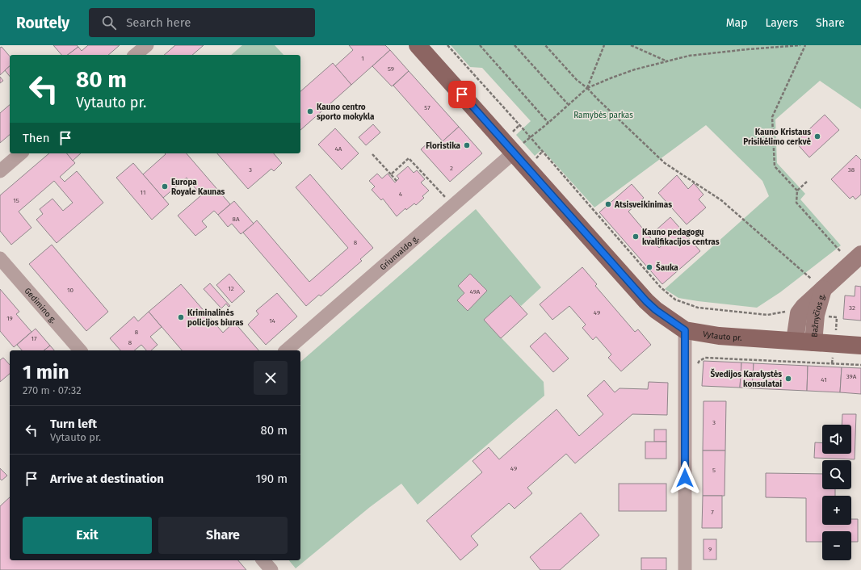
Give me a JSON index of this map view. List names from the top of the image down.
{
  "streets": {
    "main road": ["Vytauto pr."],
    "street": ["Griunvaldo g.", "Gedimino g.", "Bažnyčios g."]
  },
  "crossings": [
    ["Griunvaldo g.", "Vytauto pr."],
    ["Bažnyčios g.", "Vytauto pr."]
  ],
  "parks": ["Ramybės parkas"],
  "places": [
    "Kauno centro sporto mokykla",
    "Kauno Kristaus Prisikėlimo cerkvė",
    "Floristika",
    "Europa Royale Kaunas",
    "Atsisveikinimas",
    "Kauno pedagogų kvalifikacijos centras",
    "Šauka",
    "Kriminalinės policijos biuras",
    "Švedijos Karalystės konsulatai"
  ],
  "house_numbers": [
    "1",
    "59",
    "57",
    "4A",
    "2",
    "3",
    "38",
    "11",
    "4",
    "15",
    "8A",
    "8",
    "12",
    "10",
    "49A",
    "32",
    "49",
    "19",
    "14",
    "8",
    "17",
    "8",
    "39A",
    "41",
    "3",
    "49",
    "5",
    "7",
    "9"
  ],
  "page": {
    "header": "Routely",
    "search": "Search here",
    "nav": ["Map", "Layers", "Share"],
    "turn": ["80 m", "Vytauto pr."],
    "then": "Then",
    "heading": ["1 min", "270 m · 07:32"],
    "list": [
      {
        "name": "Turn left",
        "note": "Vytauto pr.",
        "value": "80 m"
      },
      {
        "name": "Arrive at destination",
        "value": "190 m"
      }
    ],
    "map_buttons": ["+", "−"],
    "buttons": ["Exit", "Share"]
  }
}
